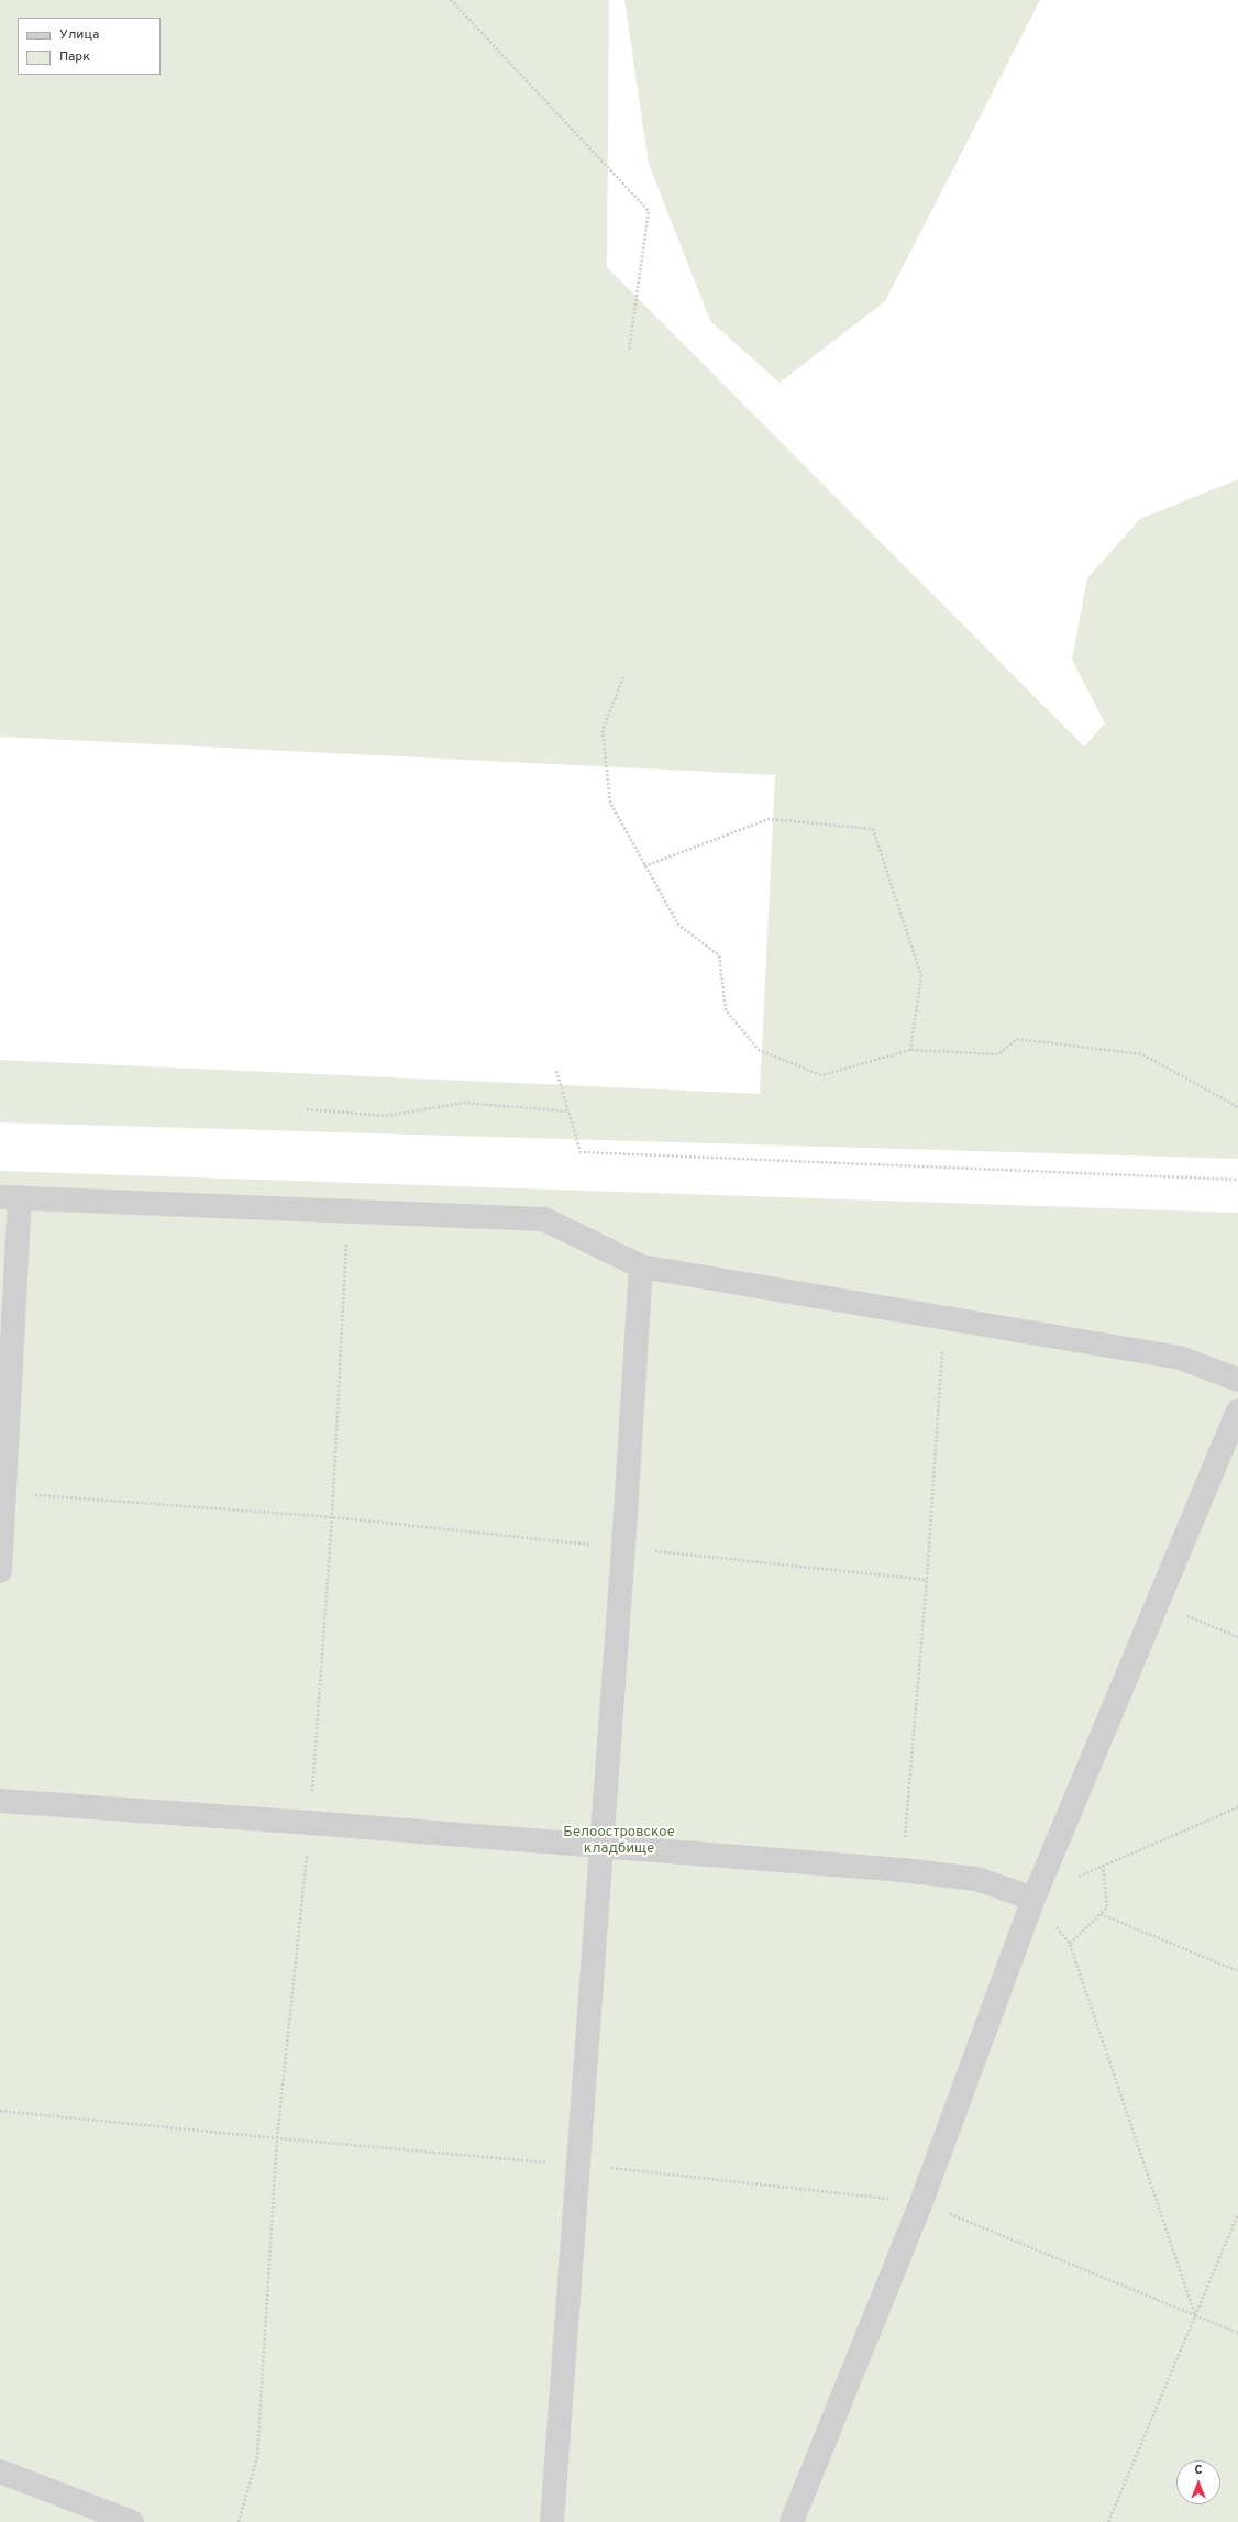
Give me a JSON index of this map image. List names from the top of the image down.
{
  "parks": ["Белоостровское кладбище"],
  "legend": ["Улица", "Парк"],
  "north": "top"
}
